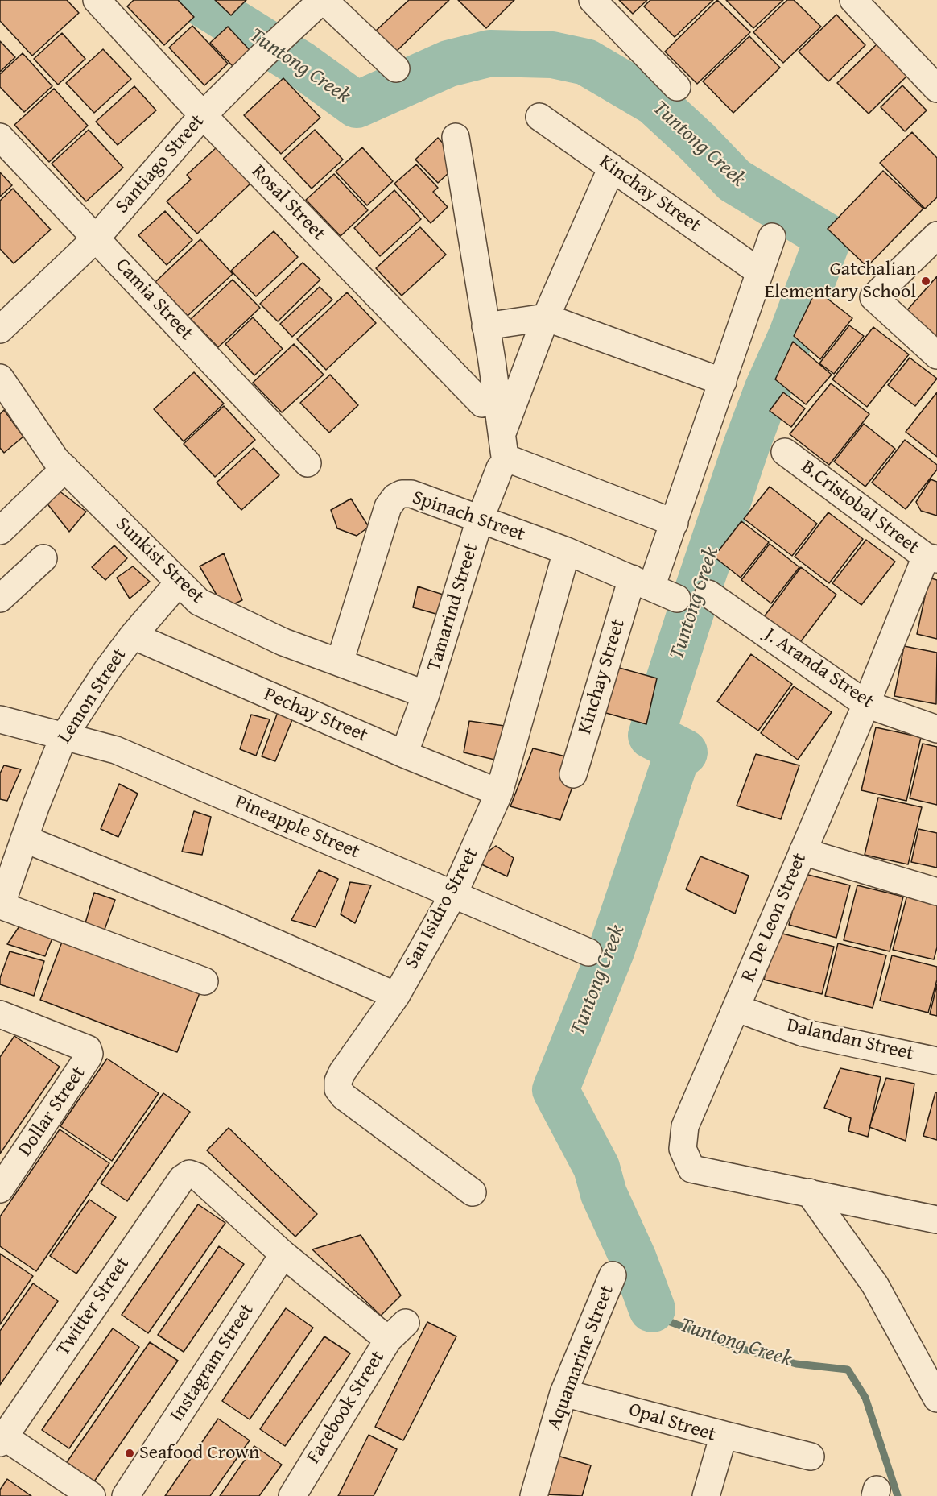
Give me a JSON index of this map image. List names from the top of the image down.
{
  "streets": {
    "street": [
      "Santiago Street",
      "Kinchay Street",
      "Rosal Street",
      "Camia Street",
      "B.Cristobal Street",
      "Spinach Street",
      "Sunkist Street",
      "Tamarind Street",
      "J. Aranda Street",
      "Lemon Street",
      "Pechay Street",
      "Pineapple Street",
      "San Isidro Street",
      "R. De Leon Street",
      "Dalandan Street",
      "Dollar Street",
      "Twitter Street",
      "Aquamarine Street",
      "Instagram Street",
      "Facebook Street",
      "Opal Street"
    ]
  },
  "crossings": [
    ["Santiago Street", "Rosal Street"],
    ["Santiago Street", "Camia Street"],
    ["Kinchay Street", "Spinach Street"],
    ["B.Cristobal Street", "R. De Leon Street"],
    ["Spinach Street", "Sunkist Street"],
    ["Spinach Street", "Tamarind Street"],
    ["Spinach Street", "San Isidro Street"],
    ["Sunkist Street", "Tamarind Street"],
    ["Sunkist Street", "Lemon Street"],
    ["Tamarind Street", "Pechay Street"],
    ["J. Aranda Street", "R. De Leon Street"],
    ["Lemon Street", "Pechay Street"],
    ["Lemon Street", "Pineapple Street"],
    ["Pechay Street", "San Isidro Street"],
    ["Pineapple Street", "San Isidro Street"],
    ["R. De Leon Street", "Dalandan Street"],
    ["Twitter Street", "Instagram Street"],
    ["Twitter Street", "Facebook Street"],
    ["Aquamarine Street", "Opal Street"],
    ["Instagram Street", "Facebook Street"]
  ],
  "water": ["Tuntong Creek"],
  "places": ["Gatchalian Elementary School", "Seafood Crown"]
}
